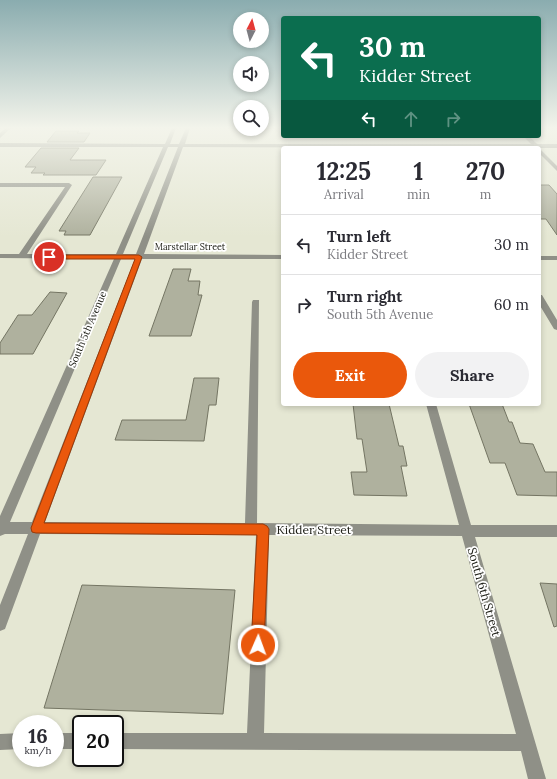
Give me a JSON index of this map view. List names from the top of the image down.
{
  "streets": {
    "street": [
      "Marstellar Street",
      "South 5th Avenue",
      "Kidder Street",
      "South 6th Street"
    ]
  },
  "crossings": [
    ["Marstellar Street", "South 5th Avenue"],
    ["South 5th Avenue", "Kidder Street"],
    ["Kidder Street", "South 6th Street"]
  ],
  "north": "top",
  "page": {
    "turn": ["30 m", "Kidder Street"],
    "eta": [
      "12:25",
      "Arrival",
      "1",
      "min",
      "270",
      "m"
    ],
    "list": [
      {
        "name": "Turn left",
        "note": "Kidder Street",
        "value": "30 m"
      },
      {
        "name": "Turn right",
        "note": "South 5th Avenue",
        "value": "60 m"
      }
    ],
    "buttons": ["Exit", "Share"],
    "speed": "16 km/h",
    "limit": "20"
  }
}
